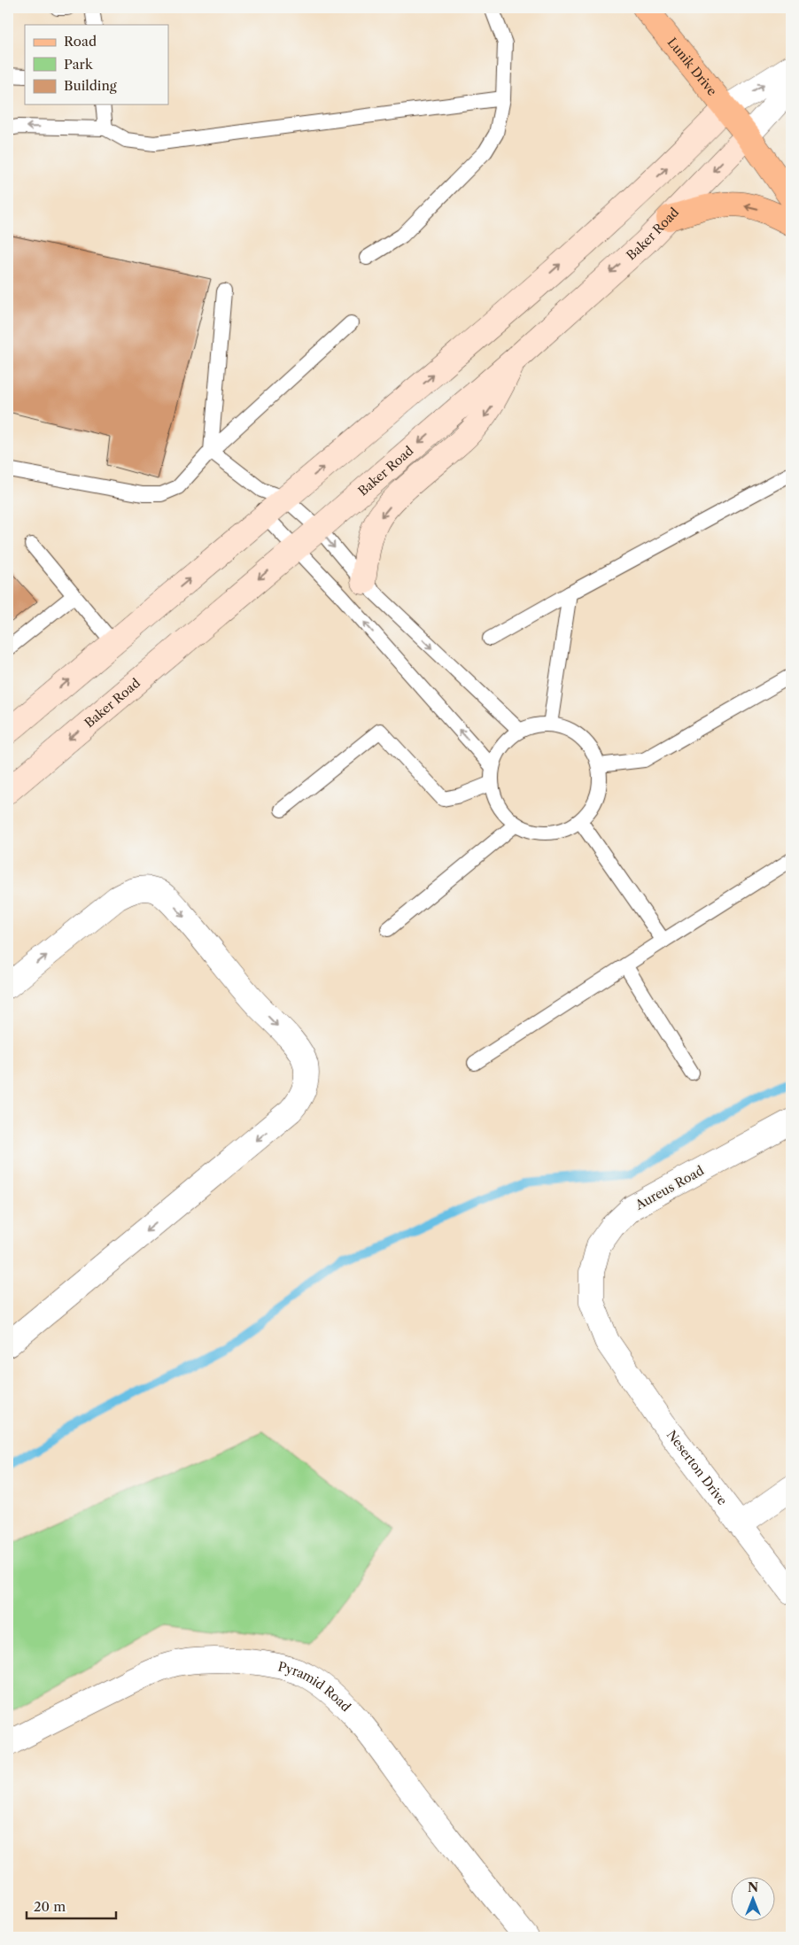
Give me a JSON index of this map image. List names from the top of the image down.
{
  "streets": {
    "main road": ["Lunik Drive", "Baker Road"],
    "street": ["Aureus Road", "Neserton Drive", "Pyramid Road"]
  },
  "crossings": [
    ["Lunik Drive", "Baker Road"],
    ["Aureus Road", "Neserton Drive"]
  ],
  "legend": ["Road", "Park", "Building"],
  "scale_bar": "20 m",
  "north": "top"
}
